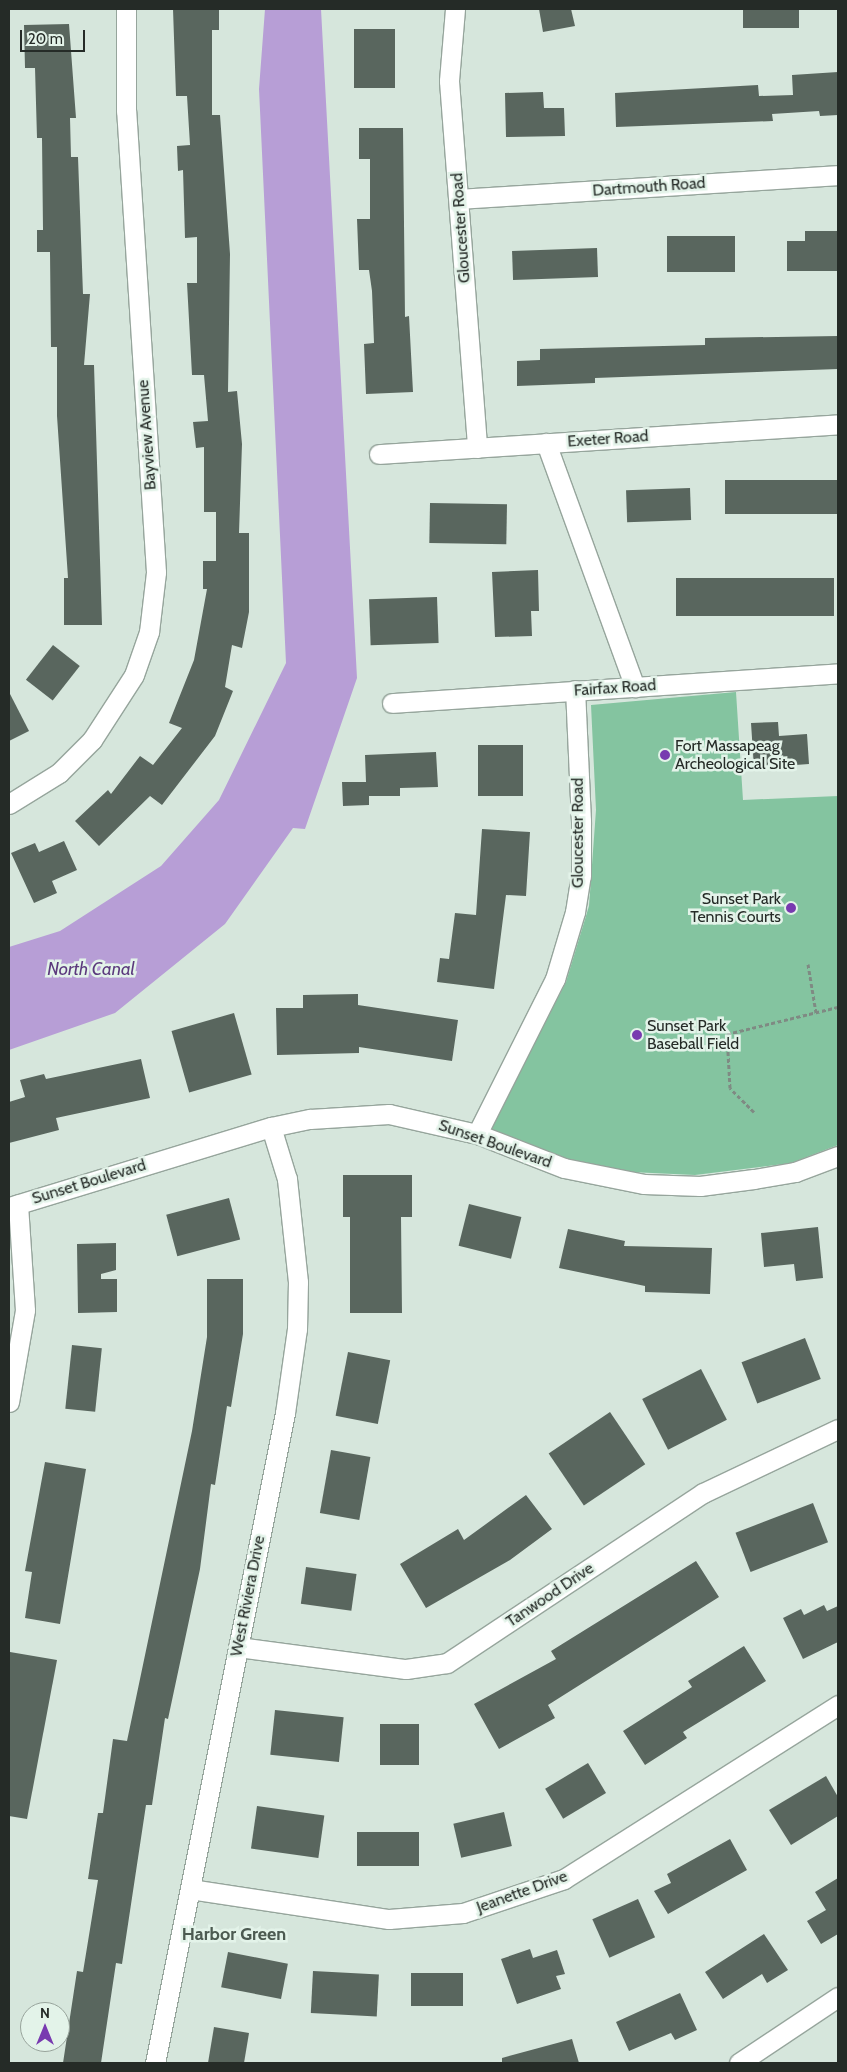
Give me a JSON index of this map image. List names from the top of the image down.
{
  "streets": {
    "street": [
      "Dartmouth Road",
      "Gloucester Road",
      "Bayview Avenue",
      "Exeter Road",
      "Fairfax Road",
      "Sunset Boulevard",
      "Tanwood Drive",
      "West Riviera Drive",
      "Jeanette Drive"
    ]
  },
  "crossings": [
    ["Dartmouth Road", "Gloucester Road"],
    ["Gloucester Road", "Exeter Road"],
    ["Gloucester Road", "Fairfax Road"],
    ["Gloucester Road", "Sunset Boulevard"],
    ["Sunset Boulevard", "West Riviera Drive"],
    ["Tanwood Drive", "West Riviera Drive"],
    ["West Riviera Drive", "Jeanette Drive"]
  ],
  "districts": ["Harbor Green"],
  "water": ["North Canal"],
  "places": ["Fort Massapeag Archeological Site", "Sunset Park Tennis Courts", "Sunset Park Baseball Field"],
  "scale_bar": "20 m",
  "north": "top"
}
